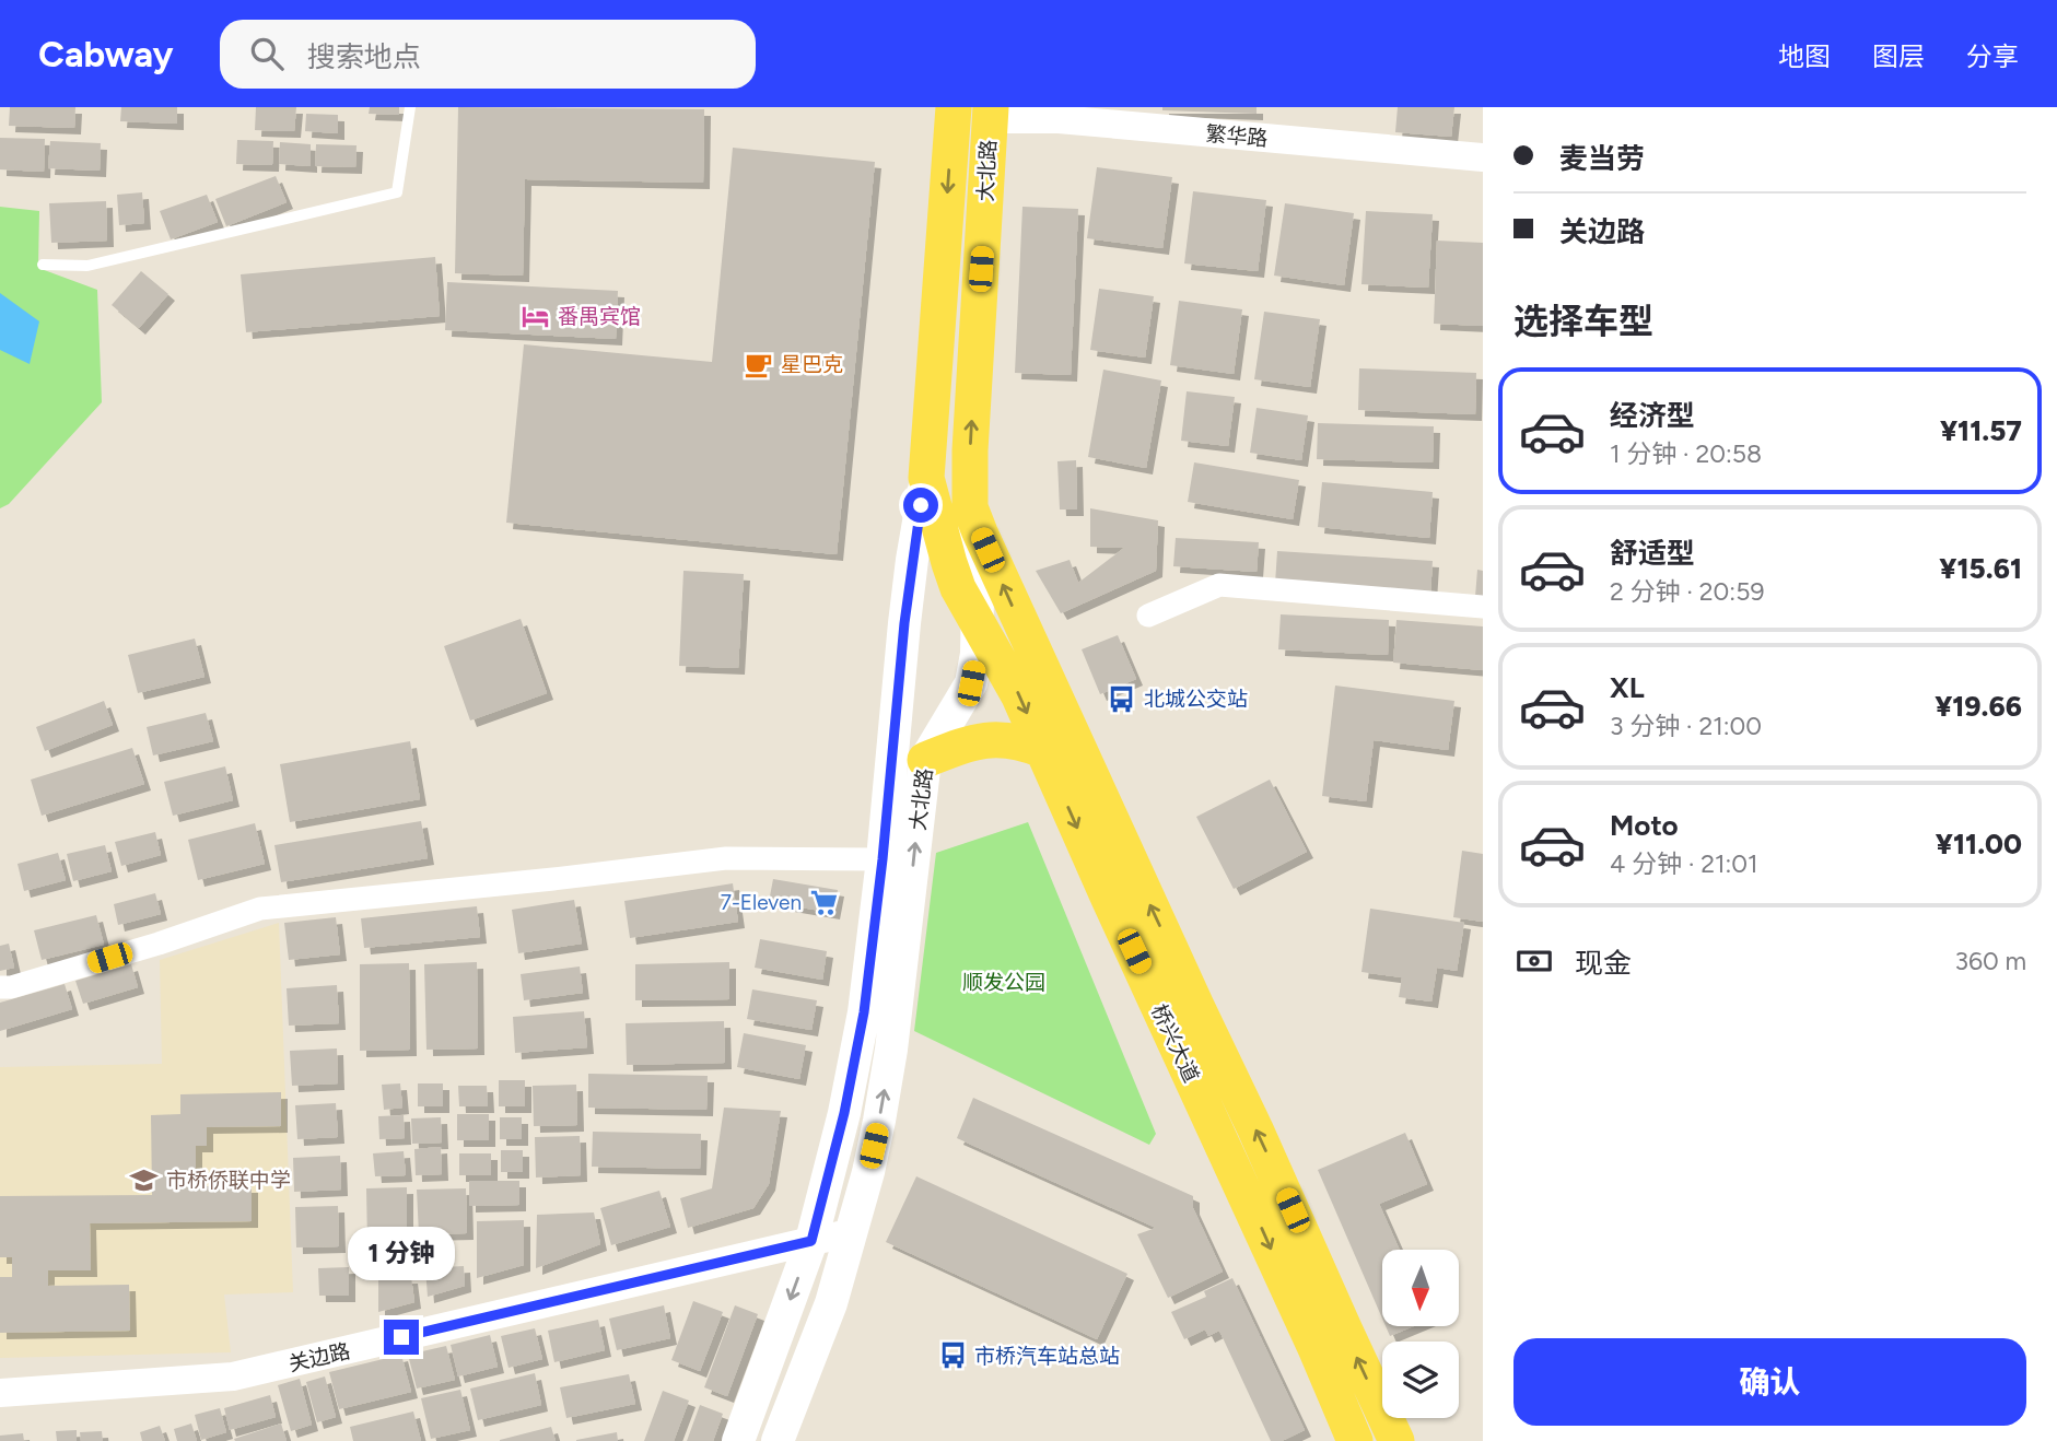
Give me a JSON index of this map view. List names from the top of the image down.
{
  "streets": {
    "main road": ["大北路", "桥兴大道"],
    "street": ["繁华路", "关边路"]
  },
  "crossings": [
    ["繁华路", "大北路"],
    ["大北路", "桥兴大道"],
    ["大北路", "关边路"]
  ],
  "parks": ["顺发公园"],
  "places": {
    "hotel": ["番禺宾馆"],
    "cafe": ["星巴克"],
    "bus stop": ["北城公交站", "市桥汽车站总站"],
    "supermarket": ["7-Eleven"],
    "school or university": ["市桥侨联中学"]
  },
  "north": "bottom",
  "page": {
    "header": "Cabway",
    "search": "搜索地点",
    "nav": ["地图", "图层", "分享"],
    "banner": ["麦当劳", "关边路"],
    "heading": "选择车型",
    "list": [
      {
        "name": "经济型",
        "note": "1 分钟 · 20:58",
        "value": "¥11.57"
      },
      {
        "name": "舒适型",
        "note": "2 分钟 · 20:59",
        "value": "¥15.61"
      },
      {
        "name": "XL",
        "note": "3 分钟 · 21:00",
        "value": "¥19.66"
      },
      {
        "name": "Moto",
        "note": "4 分钟 · 21:01",
        "value": "¥11.00"
      }
    ],
    "pay": ["现金", "360 m"],
    "bubble": "1 分钟",
    "buttons": "确认"
  }
}
